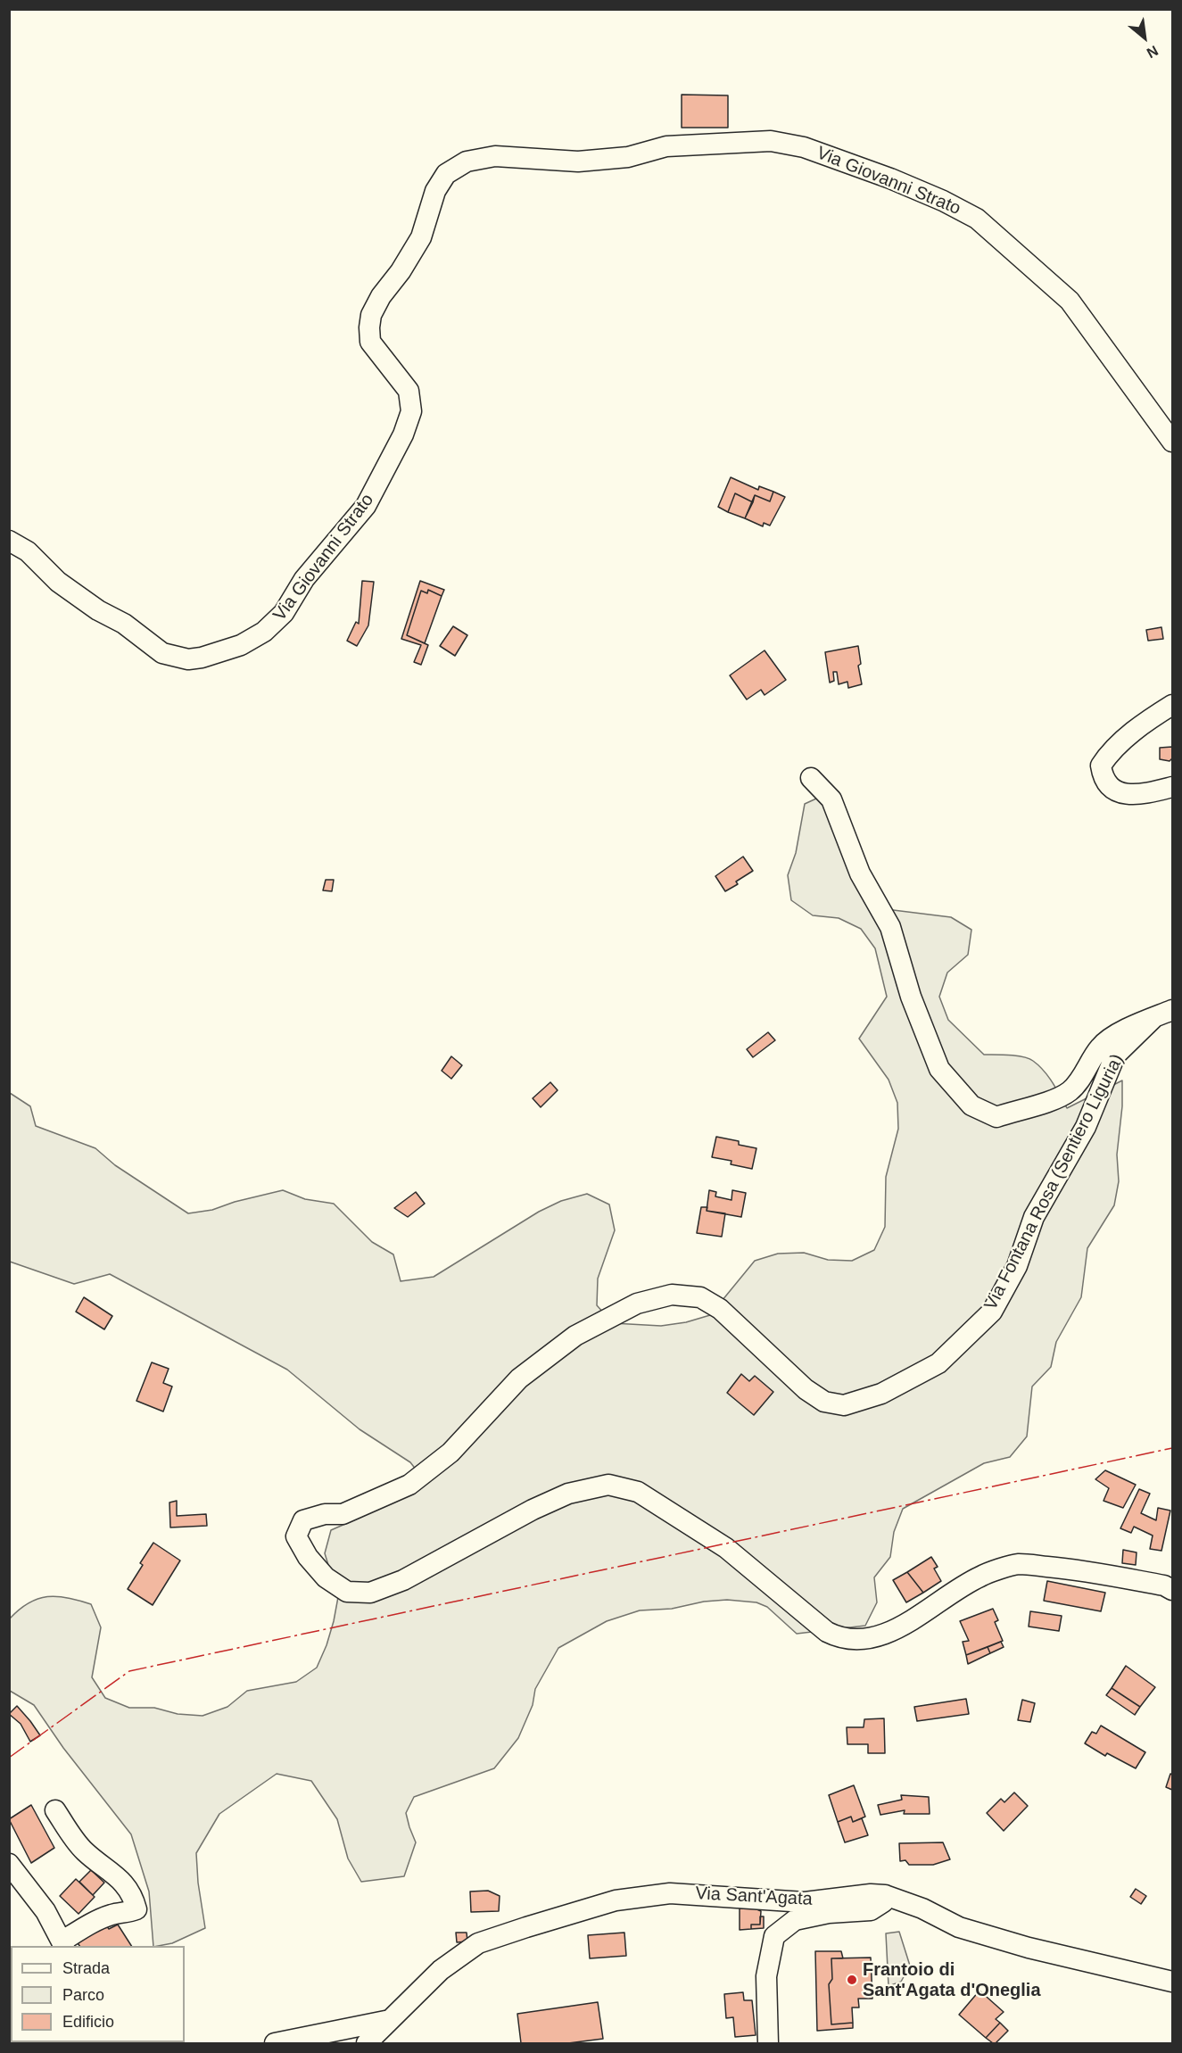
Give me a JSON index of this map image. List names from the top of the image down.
{
  "streets": {
    "street": ["Via Giovanni Strato", "Via Fontana Rosa (Sentiero Liguria)", "Via Sant'Agata"]
  },
  "places": ["Frantoio di Sant'Agata d'Oneglia"],
  "legend": ["Strada", "Parco", "Edificio"],
  "north": "bottom right"
}
